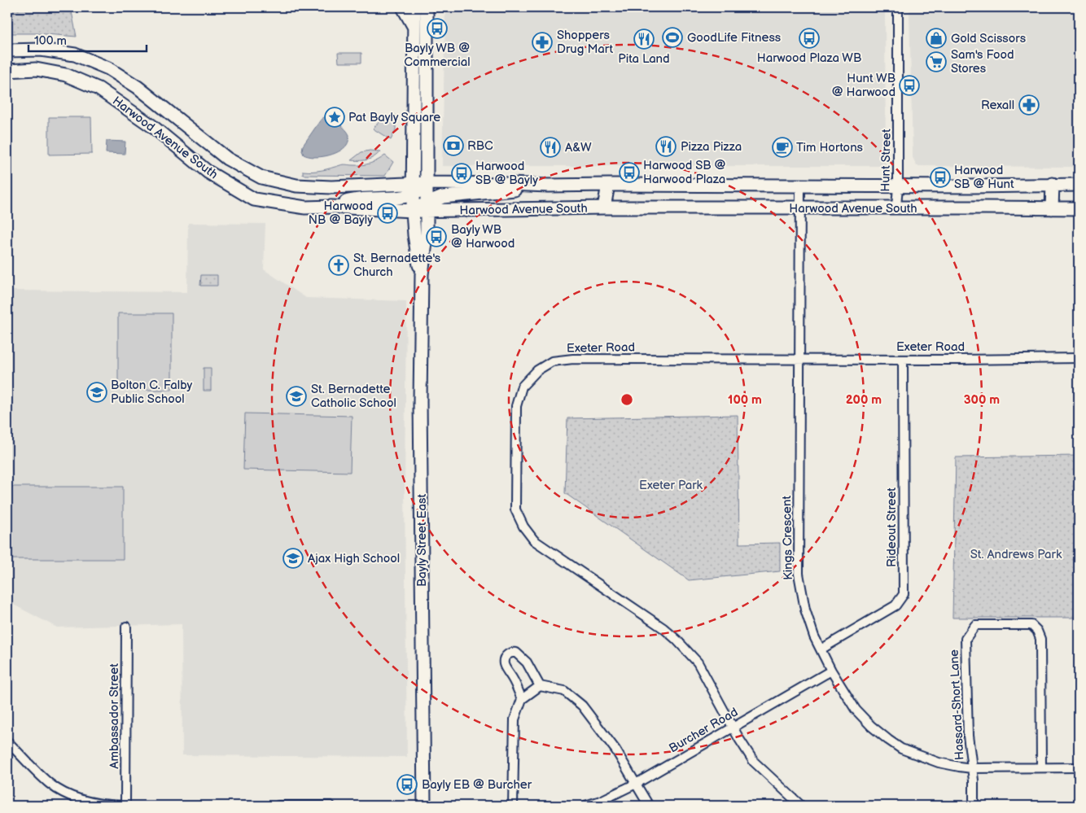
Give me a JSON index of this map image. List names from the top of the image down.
{
  "streets": {
    "main road": ["Harwood Avenue South", "Bayly Street East"],
    "street": [
      "Hunt Street",
      "Exeter Road",
      "Rideout Street",
      "Kings Crescent",
      "Hassard-Short Lane",
      "Ambassador Street",
      "Burcher Road"
    ]
  },
  "crossings": [
    ["Harwood Avenue South", "Hunt Street"],
    ["Harwood Avenue South", "Kings Crescent"],
    ["Harwood Avenue South", "Bayly Street East"],
    ["Exeter Road", "Rideout Street"],
    ["Exeter Road", "Kings Crescent"],
    ["Exeter Road", "Burcher Road"],
    ["Rideout Street", "Kings Crescent"],
    ["Kings Crescent", "Hassard-Short Lane"],
    ["Kings Crescent", "Burcher Road"]
  ],
  "parks": ["Exeter Park", "St. Andrews Park"],
  "places": {
    "bus stop": [
      "Bayly WB @ Commercial",
      "Harwood Plaza WB",
      "Hunt WB @ Harwood",
      "Harwood SB @ Harwood Plaza",
      "Harwood SB @ Bayly",
      "Harwood SB @ Hunt",
      "Harwood NB @ Bayly",
      "Bayly WB @ Harwood",
      "Bayly EB @ Burcher"
    ],
    "sports": ["GoodLife Fitness"],
    "shop": ["Gold Scissors"],
    "restaurant": ["Pita Land", "Pizza Pizza", "A&W"],
    "pharmacy": ["Shoppers Drug Mart", "Rexall"],
    "supermarket": ["Sam's Food Stores"],
    "place": ["Pat Bayly Square"],
    "bank": ["RBC"],
    "cafe": ["Tim Hortons"],
    "church": ["St. Bernadette's Church"],
    "school or university": ["Bolton C. Falby Public School", "St. Bernadette Catholic School", "Ajax High School"]
  },
  "scale_bar": "100 m",
  "rings": ["100 m", "200 m", "300 m"]
}
